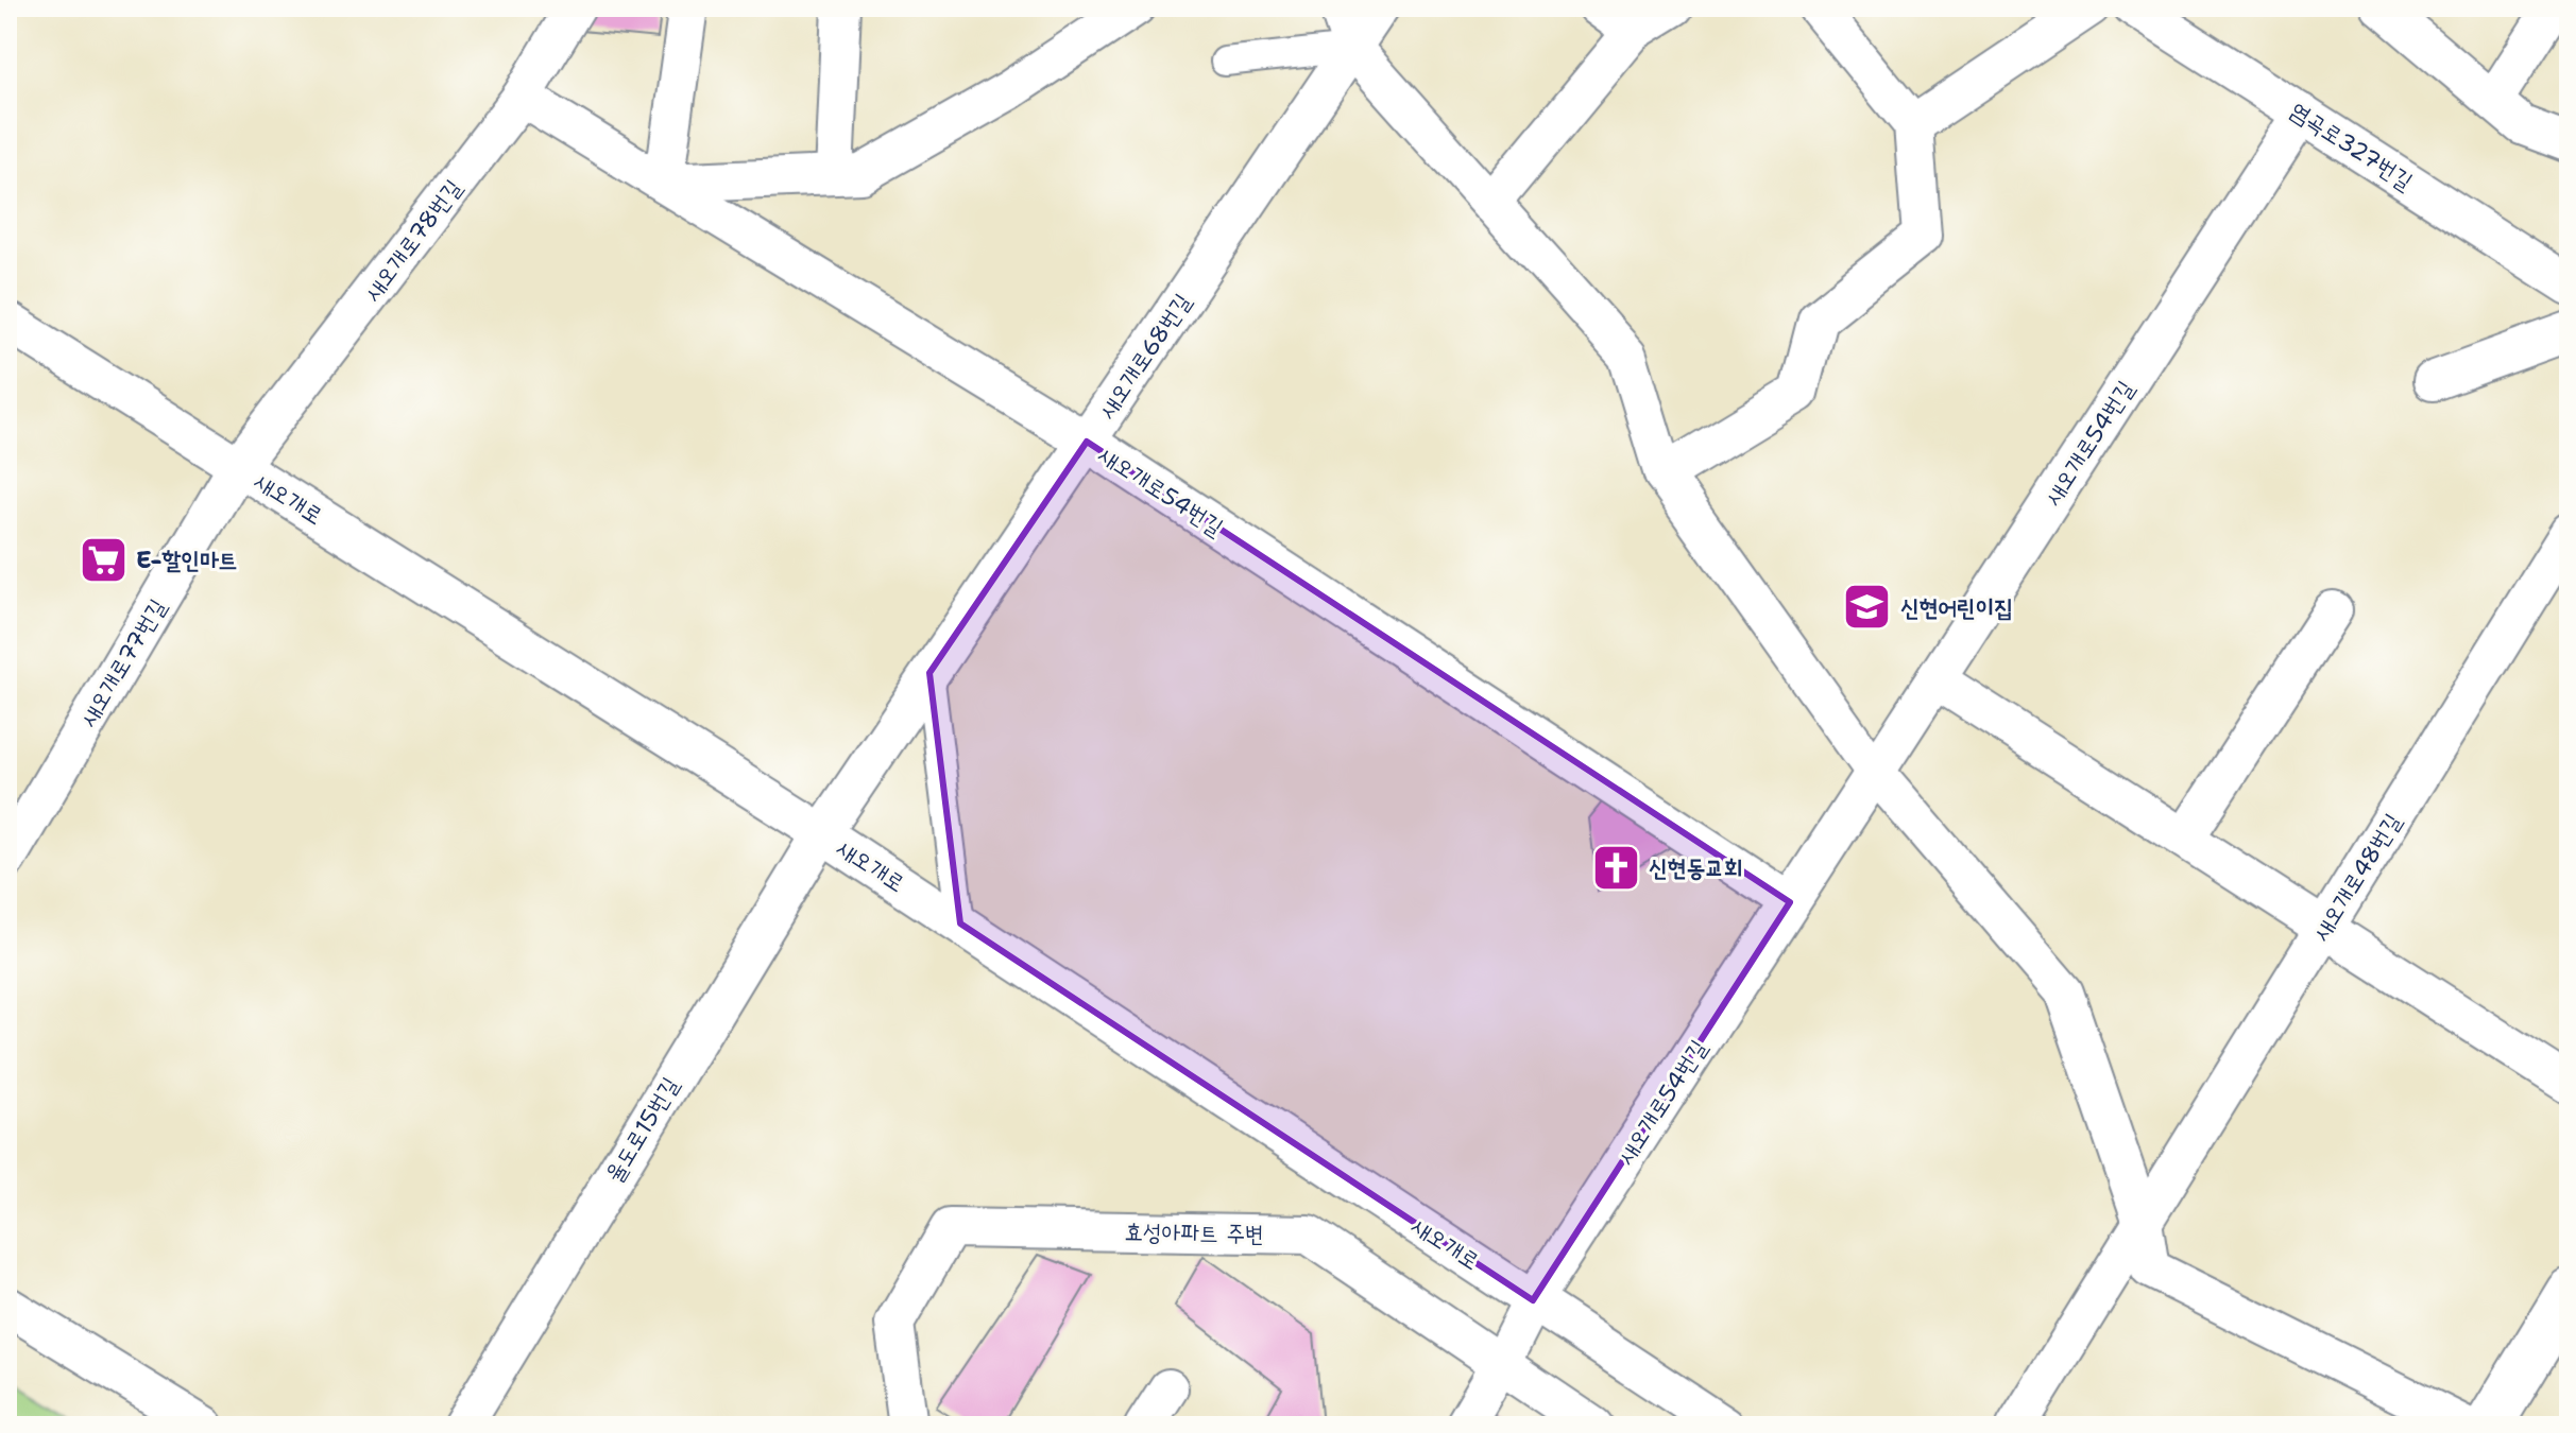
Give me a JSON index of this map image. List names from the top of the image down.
{
  "streets": {
    "street": [
      "염곡로327번길",
      "새오개로78번길",
      "새오개로68번길",
      "새오개로54번길",
      "새오개로",
      "새오개로77번길",
      "새오개로48번길",
      "율도로15번길",
      "효성아파트 주변"
    ]
  },
  "crossings": [
    ["염곡로327번길", "새오개로54번길"],
    ["새오개로78번길", "새오개로54번길"],
    ["새오개로78번길", "새오개로"],
    ["새오개로78번길", "새오개로77번길"],
    ["새오개로68번길", "새오개로54번길"],
    ["새오개로68번길", "새오개로"],
    ["새오개로68번길", "율도로15번길"],
    ["새오개로54번길", "새오개로"],
    ["새오개로54번길", "효성아파트 주변"],
    ["새오개로", "새오개로77번길"],
    ["새오개로", "율도로15번길"]
  ],
  "places": {
    "supermarket": ["E-할인마트"],
    "school or university": ["신현어린이집"],
    "church": ["신현동교회"]
  }
}
